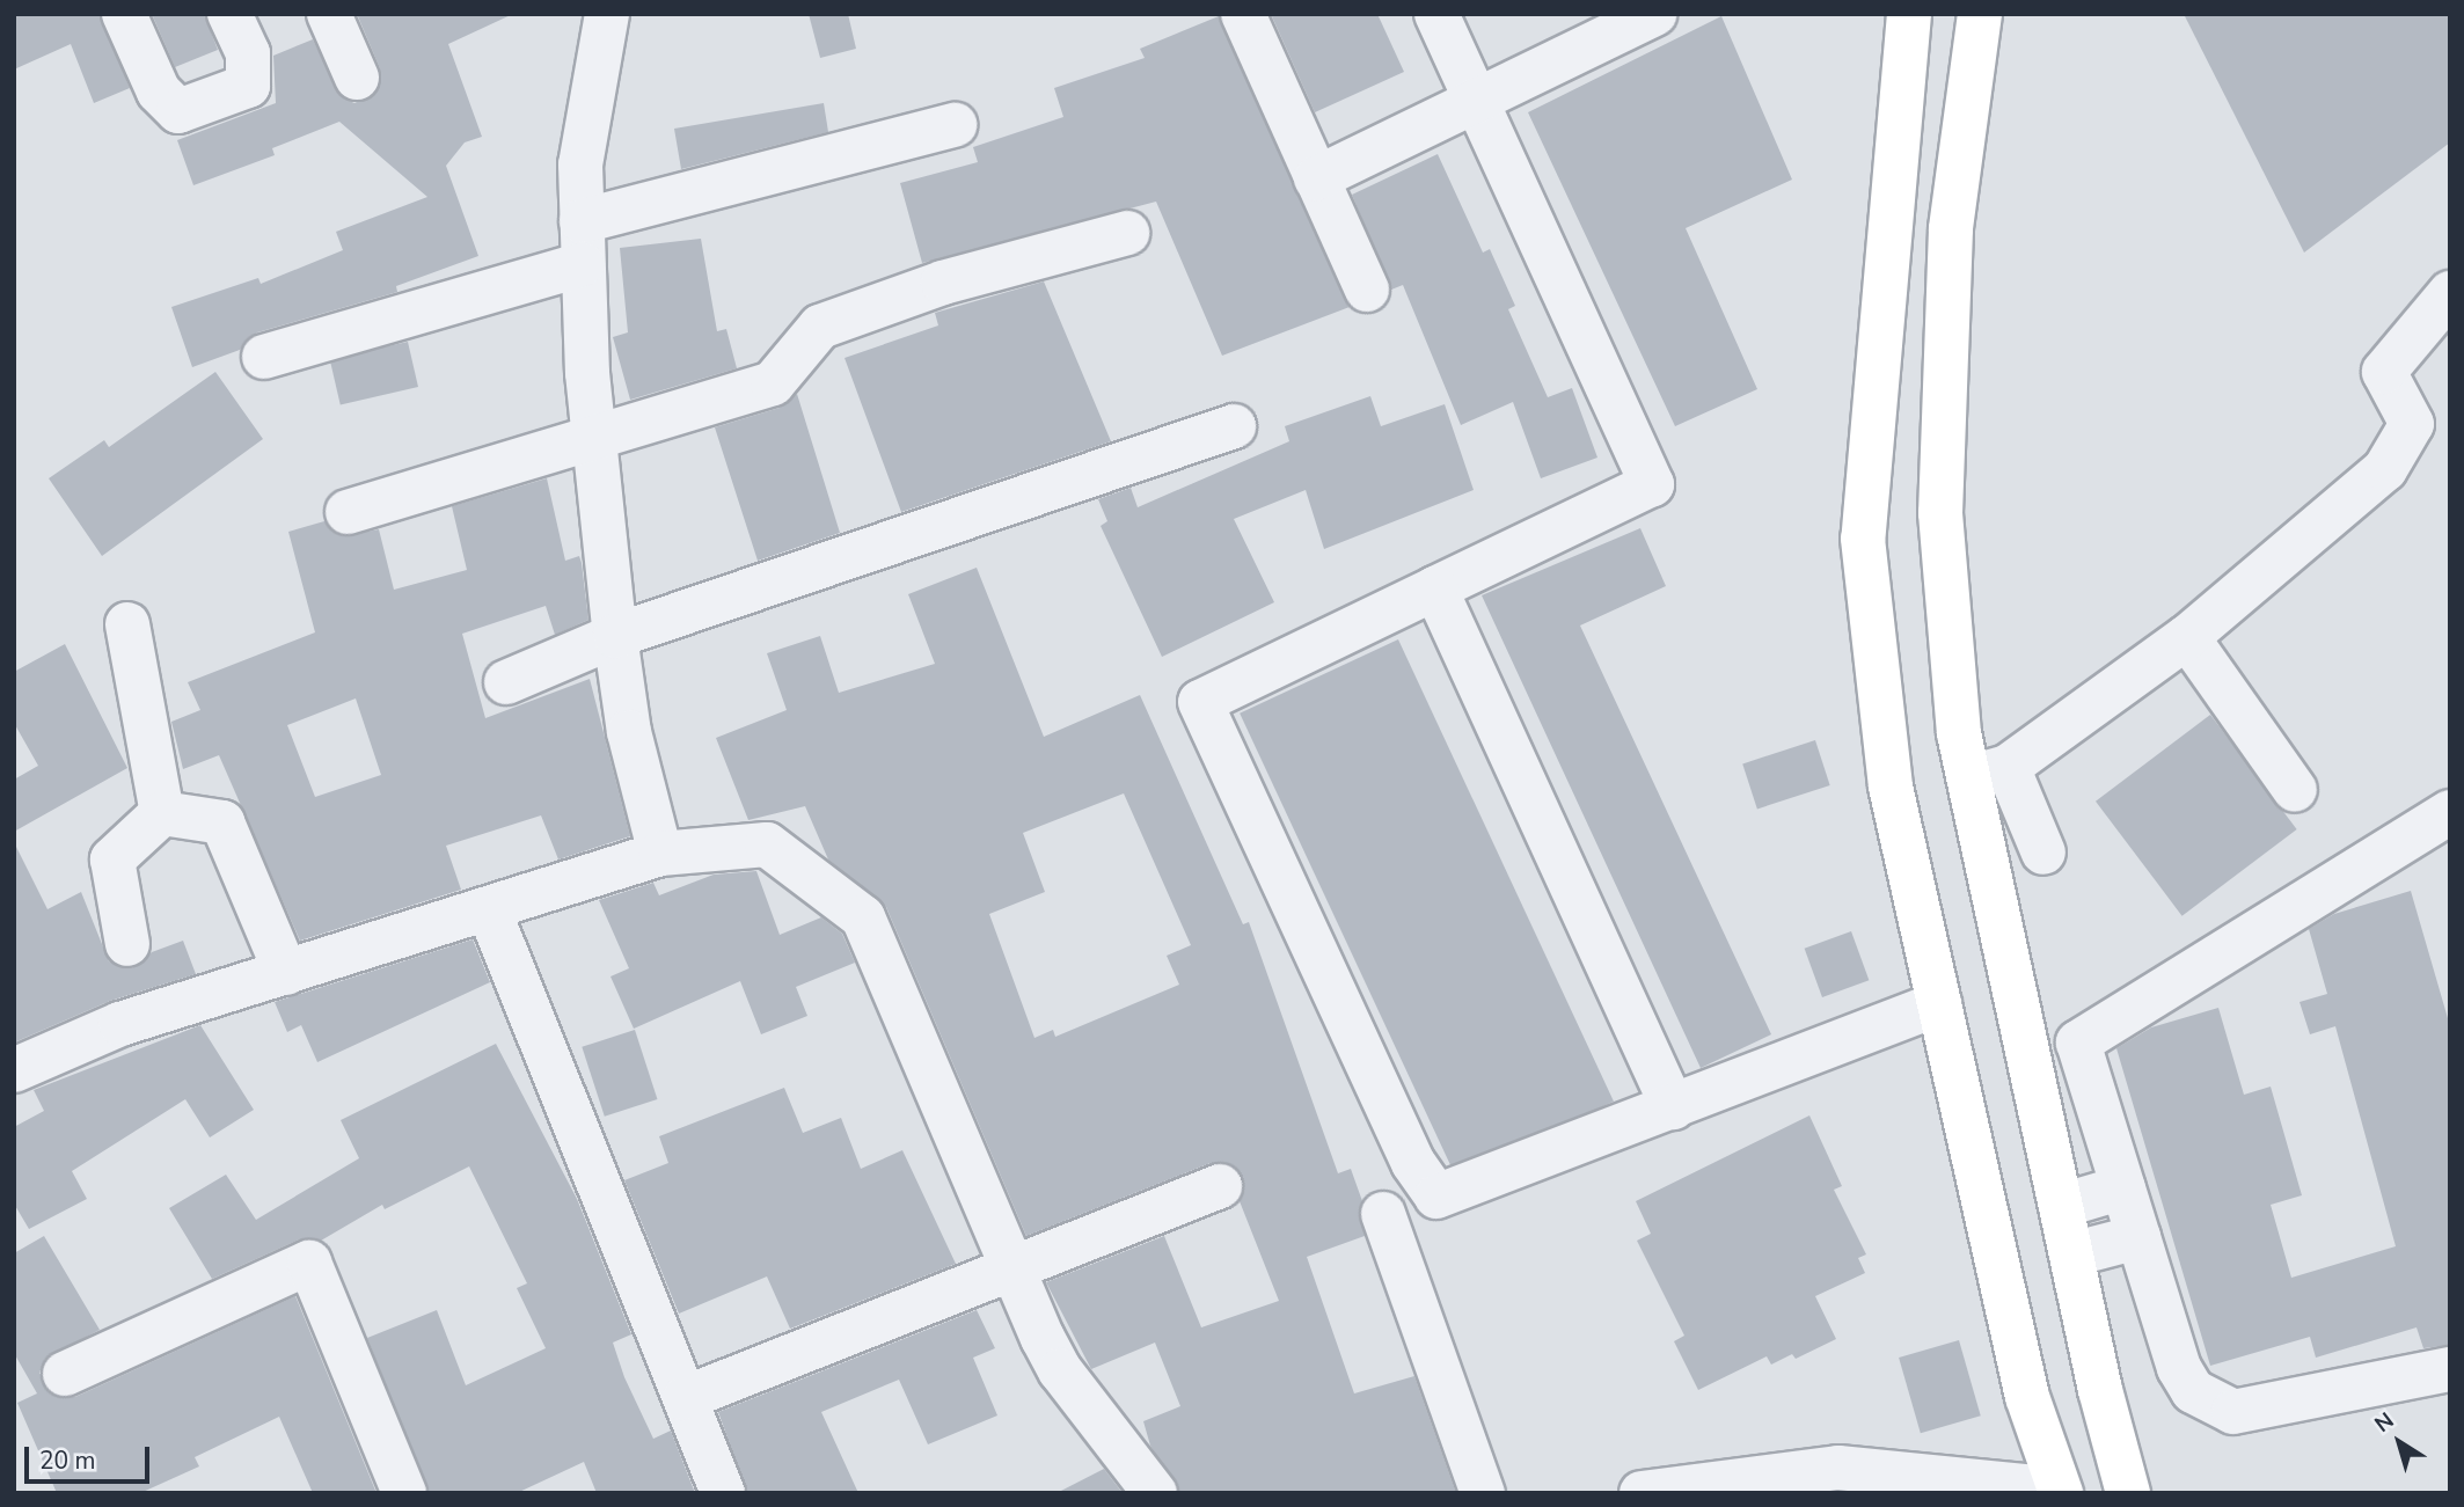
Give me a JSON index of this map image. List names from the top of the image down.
{
  "scale_bar": "20 m",
  "north": "top left"
}
